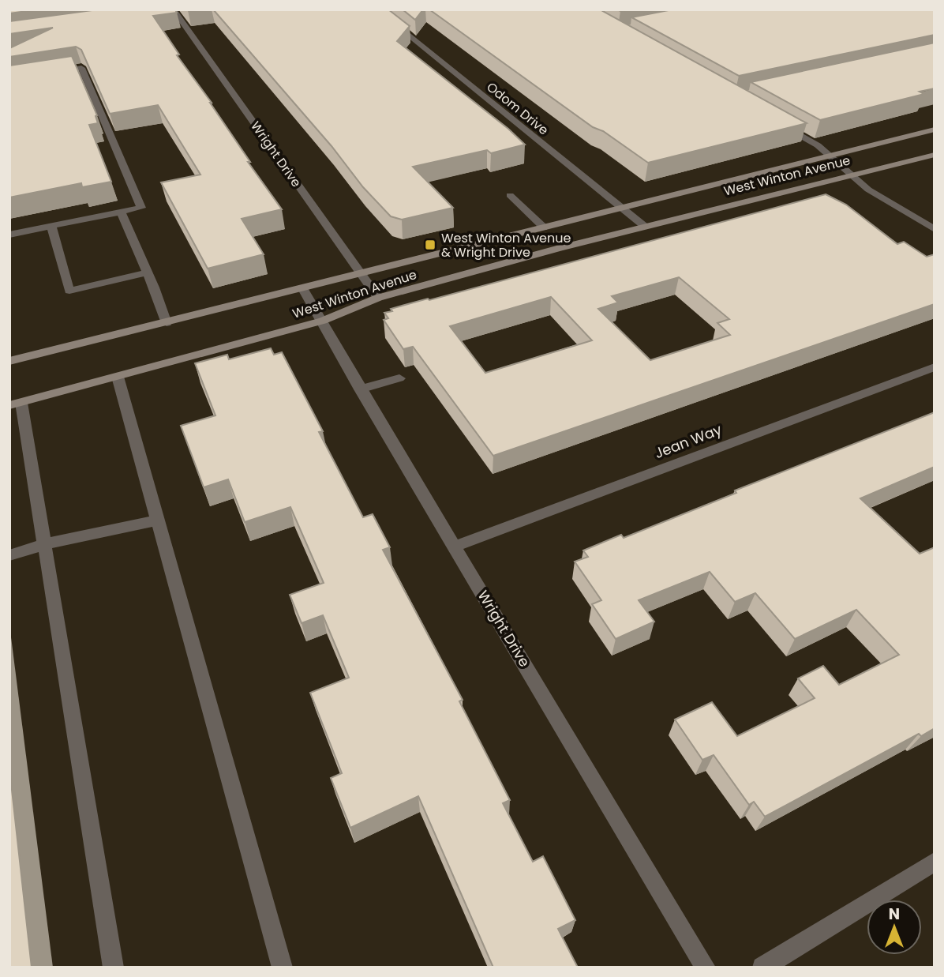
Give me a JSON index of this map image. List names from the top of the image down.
{
  "streets": {
    "main road": ["West Winton Avenue"],
    "street": ["Odom Drive", "Wright Drive", "Jean Way"]
  },
  "crossings": [
    ["Odom Drive", "West Winton Avenue"],
    ["Wright Drive", "West Winton Avenue"],
    ["Wright Drive", "Jean Way"]
  ],
  "places": {
    "transit": ["West Winton Avenue & Wright Drive"]
  },
  "north": "top"
}
